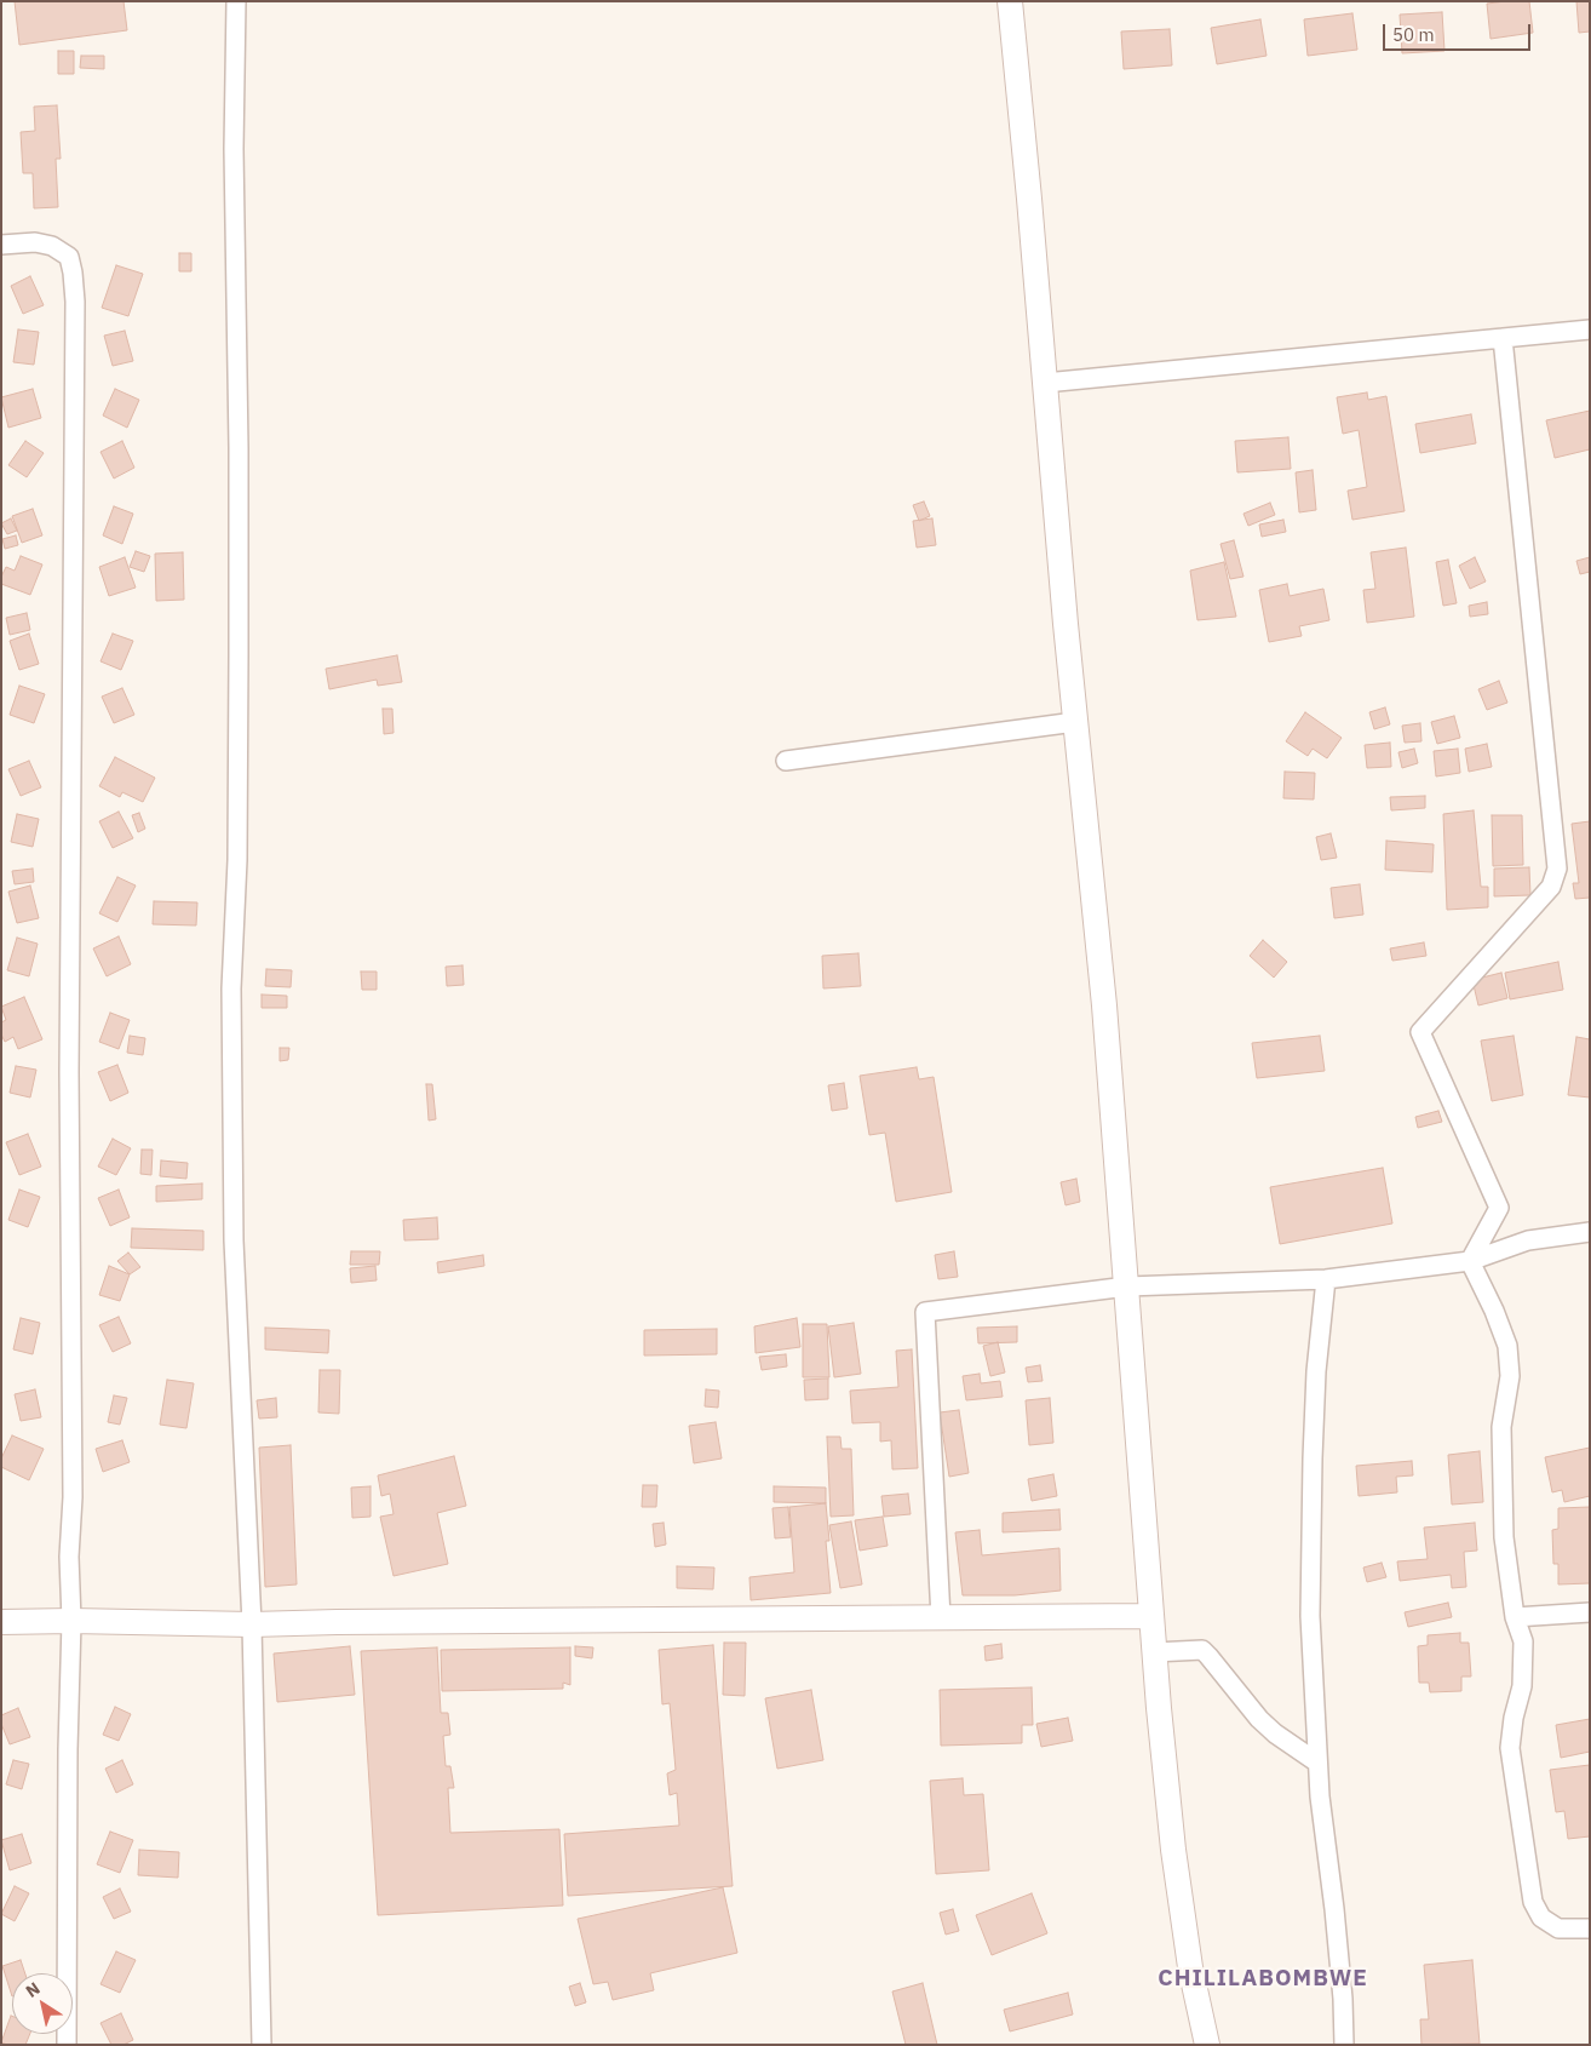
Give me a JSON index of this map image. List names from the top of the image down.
{
  "districts": ["CHILILABOMBWE"],
  "scale_bar": "50 m",
  "north": "top left"
}
